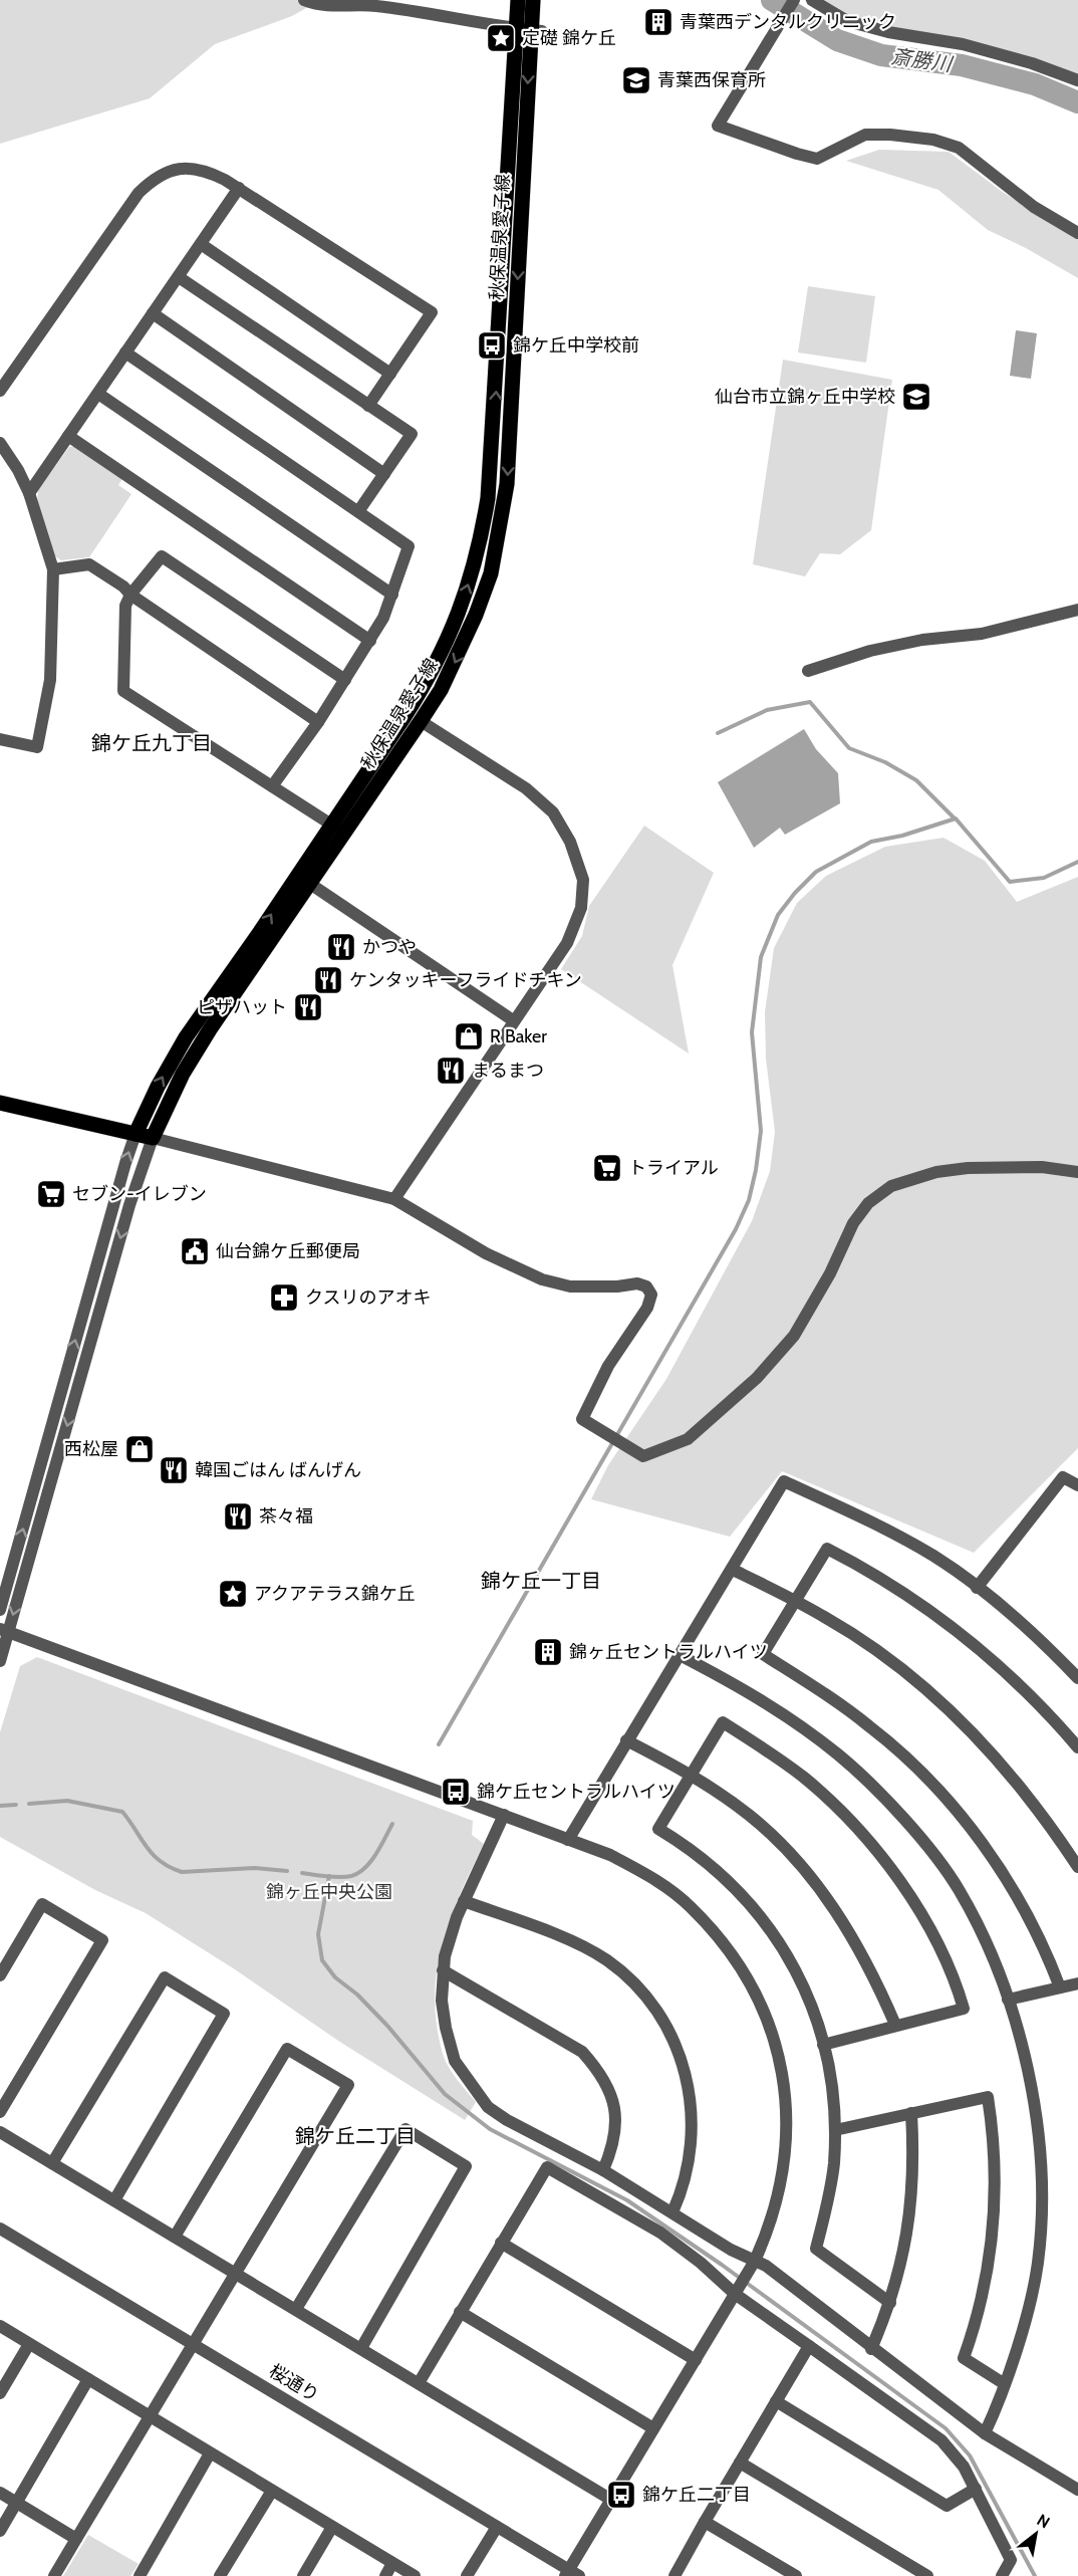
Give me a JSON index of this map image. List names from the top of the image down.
{
  "streets": {
    "main road": ["秋保温泉愛子線"],
    "street": ["桜通り"]
  },
  "districts": ["錦ケ丘九丁目", "錦ケ丘一丁目", "錦ケ丘二丁目"],
  "water": ["斎勝川"],
  "parks": ["錦ヶ丘中央公園"],
  "places": {
    "building": ["青葉西デンタルクリニック", "錦ヶ丘セントラルハイツ"],
    "place": ["定礎 錦ケ丘", "アクアテラス錦ケ丘"],
    "school or university": ["青葉西保育所", "仙台市立錦ヶ丘中学校"],
    "bus stop": ["錦ケ丘中学校前", "錦ケ丘セントラルハイツ", "錦ケ丘二丁目"],
    "restaurant": [
      "かつや",
      "ケンタッキーフライドチキン",
      "ピザハット",
      "まるまつ",
      "韓国ごはん ばんげん",
      "茶々福"
    ],
    "shop": ["R Baker", "西松屋"],
    "supermarket": ["トライアル", "セブン-イレブン"],
    "public building": ["仙台錦ケ丘郵便局"],
    "pharmacy": ["クスリのアオキ"]
  },
  "north": "top right"
}
